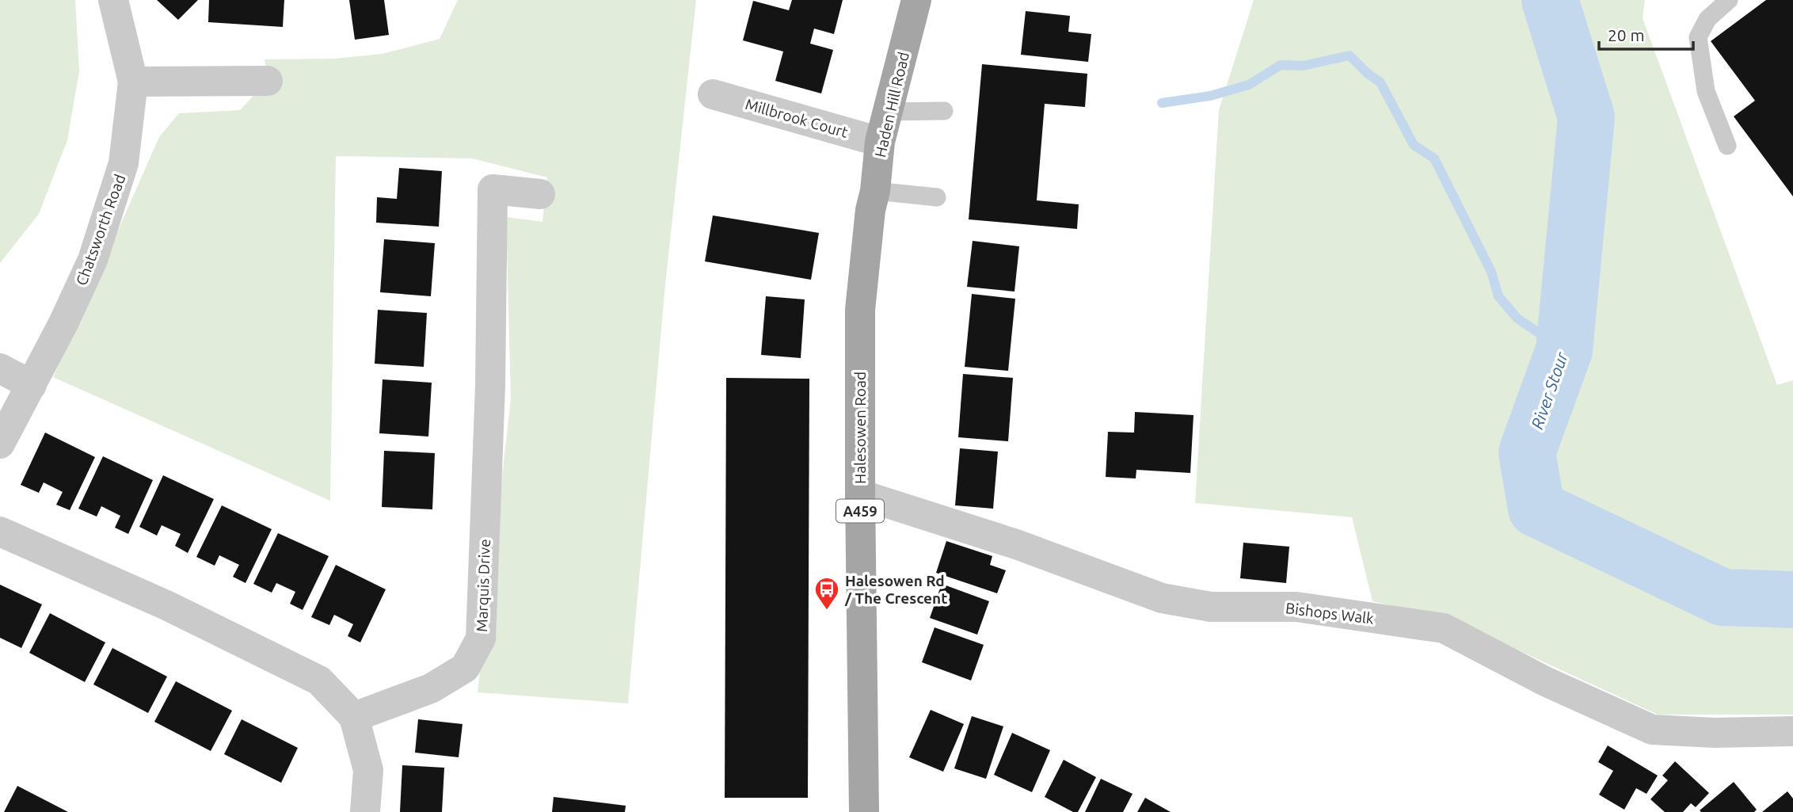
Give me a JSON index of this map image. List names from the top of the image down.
{
  "streets": {
    "main road": ["Haden Hill Road", "Halesowen Road", "A459"],
    "street": [
      "Millbrook Court",
      "Chatsworth Road",
      "Marquis Drive",
      "Bishops Walk"
    ]
  },
  "crossings": [
    ["Haden Hill Road", "Millbrook Court"],
    ["Haden Hill Road", "Halesowen Road"],
    ["Halesowen Road", "Bishops Walk"]
  ],
  "water": ["River Stour"],
  "places": {
    "bus stop": ["Halesowen Rd / The Crescent"]
  },
  "scale_bar": "20 m"
}
